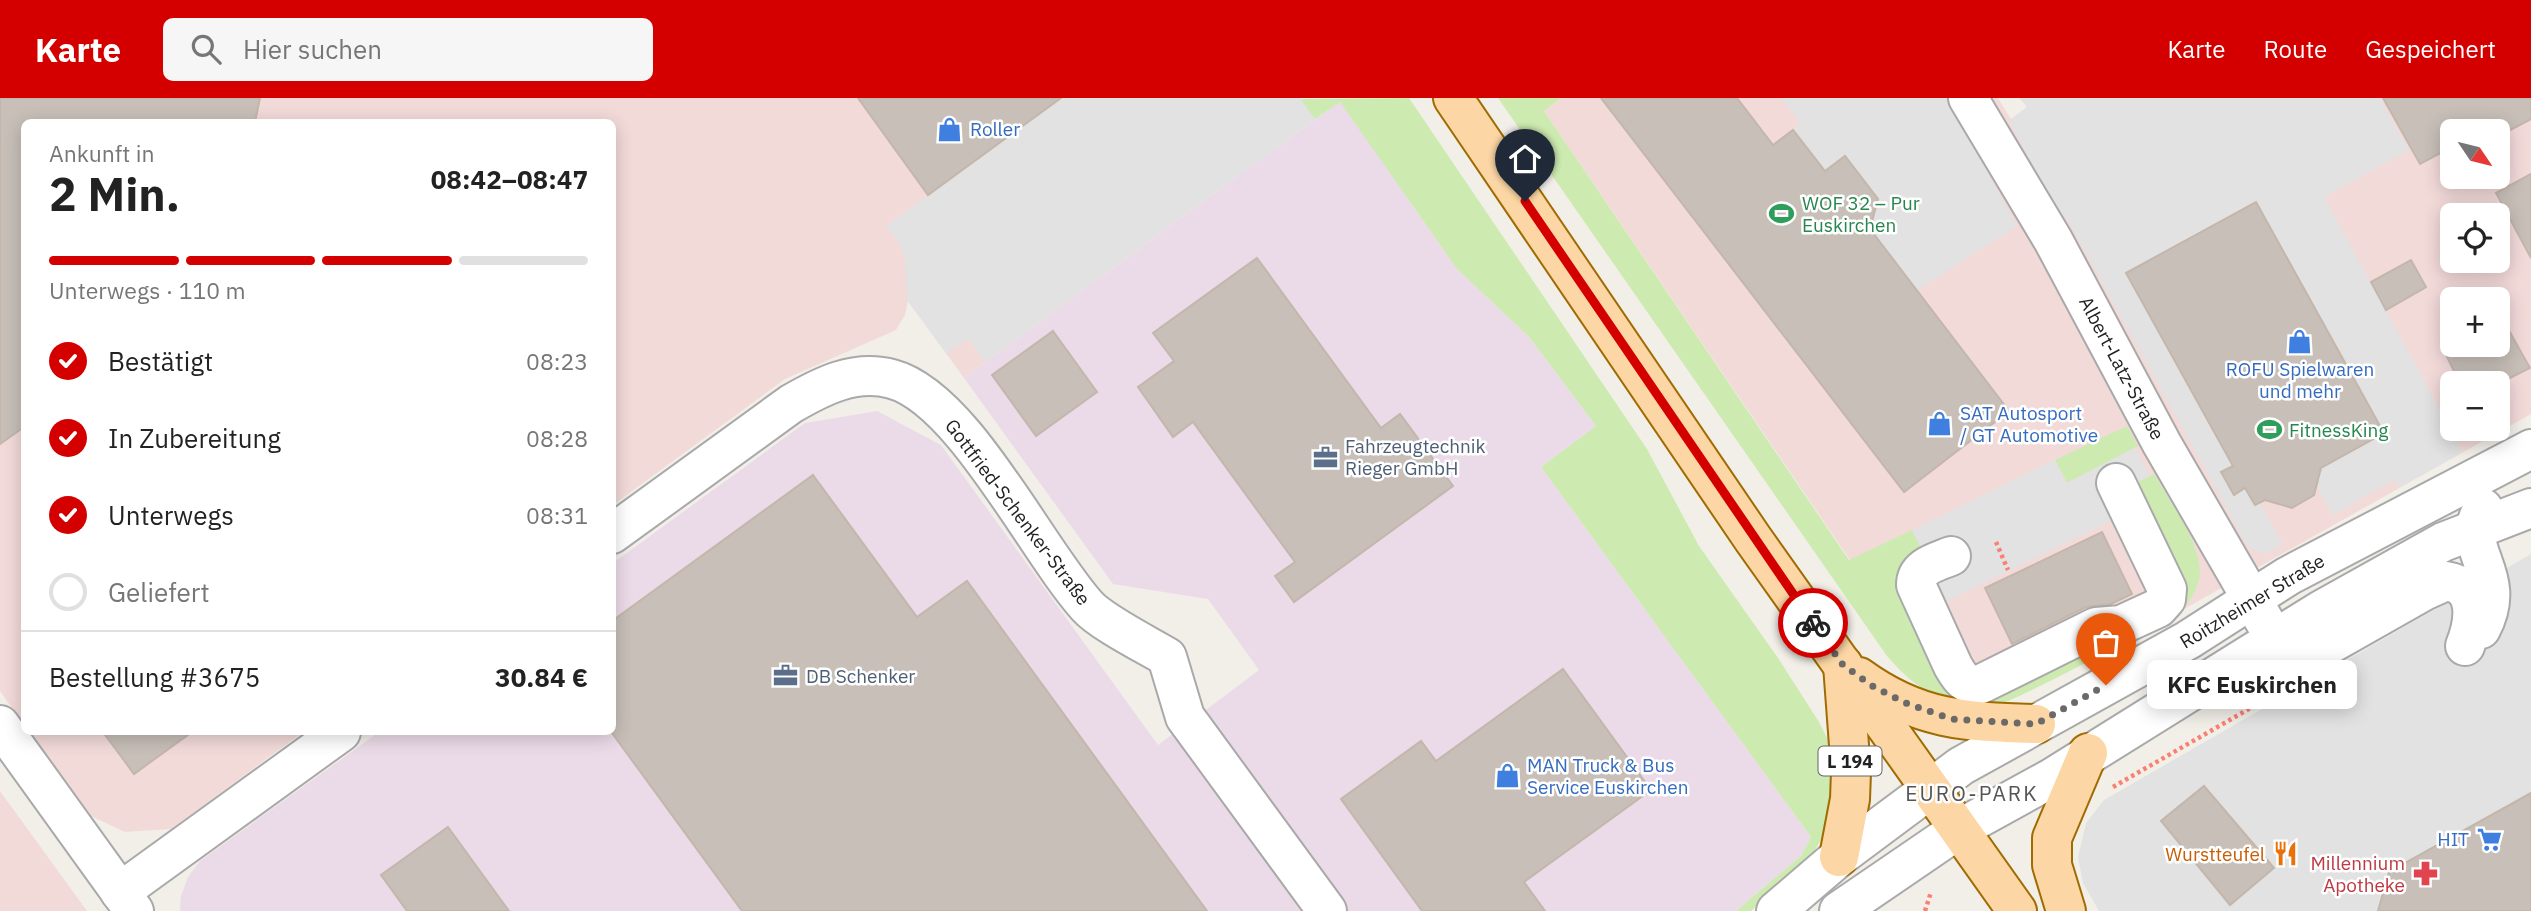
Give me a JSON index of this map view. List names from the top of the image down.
{
  "streets": {
    "main road": ["L 194"],
    "street": ["Albert-Latz-Straße", "Gottfried-Schenker-Straße", "Roitzheimer Straße"]
  },
  "crossings": [
    ["Albert-Latz-Straße", "Roitzheimer Straße"],
    ["Roitzheimer Straße", "L 194"]
  ],
  "districts": ["EURO-PARK"],
  "places": {
    "shop": [
      "Roller",
      "ROFU Spielwaren und mehr",
      "SAT Autosport / GT Automotive",
      "MAN Truck & Bus Service Euskirchen"
    ],
    "sports": ["WOF 32 – Pur Euskirchen", "FitnessKing"],
    "office": ["Fahrzeugtechnik Rieger GmbH", "DB Schenker"],
    "other": ["KFC Euskirchen"],
    "supermarket": ["HIT"],
    "restaurant": ["Wurstteufel"],
    "pharmacy": ["Millennium Apotheke"]
  },
  "north": "bottom right",
  "page": {
    "header": "Karte",
    "search": "Hier suchen",
    "nav": ["Karte", "Route", "Gespeichert"],
    "map_buttons": ["+", "−"],
    "heading": ["2 Min.", "Ankunft in", "08:42–08:47"],
    "panel": ["Bestellung #3675", "30.84 €"],
    "bar": "Unterwegs · 110 m",
    "list": [
      ["Bestätigt", "08:23"],
      ["In Zubereitung", "08:28"],
      ["Unterwegs", "08:31"],
      "Geliefert"
    ],
    "bubble": "KFC Euskirchen"
  }
}
